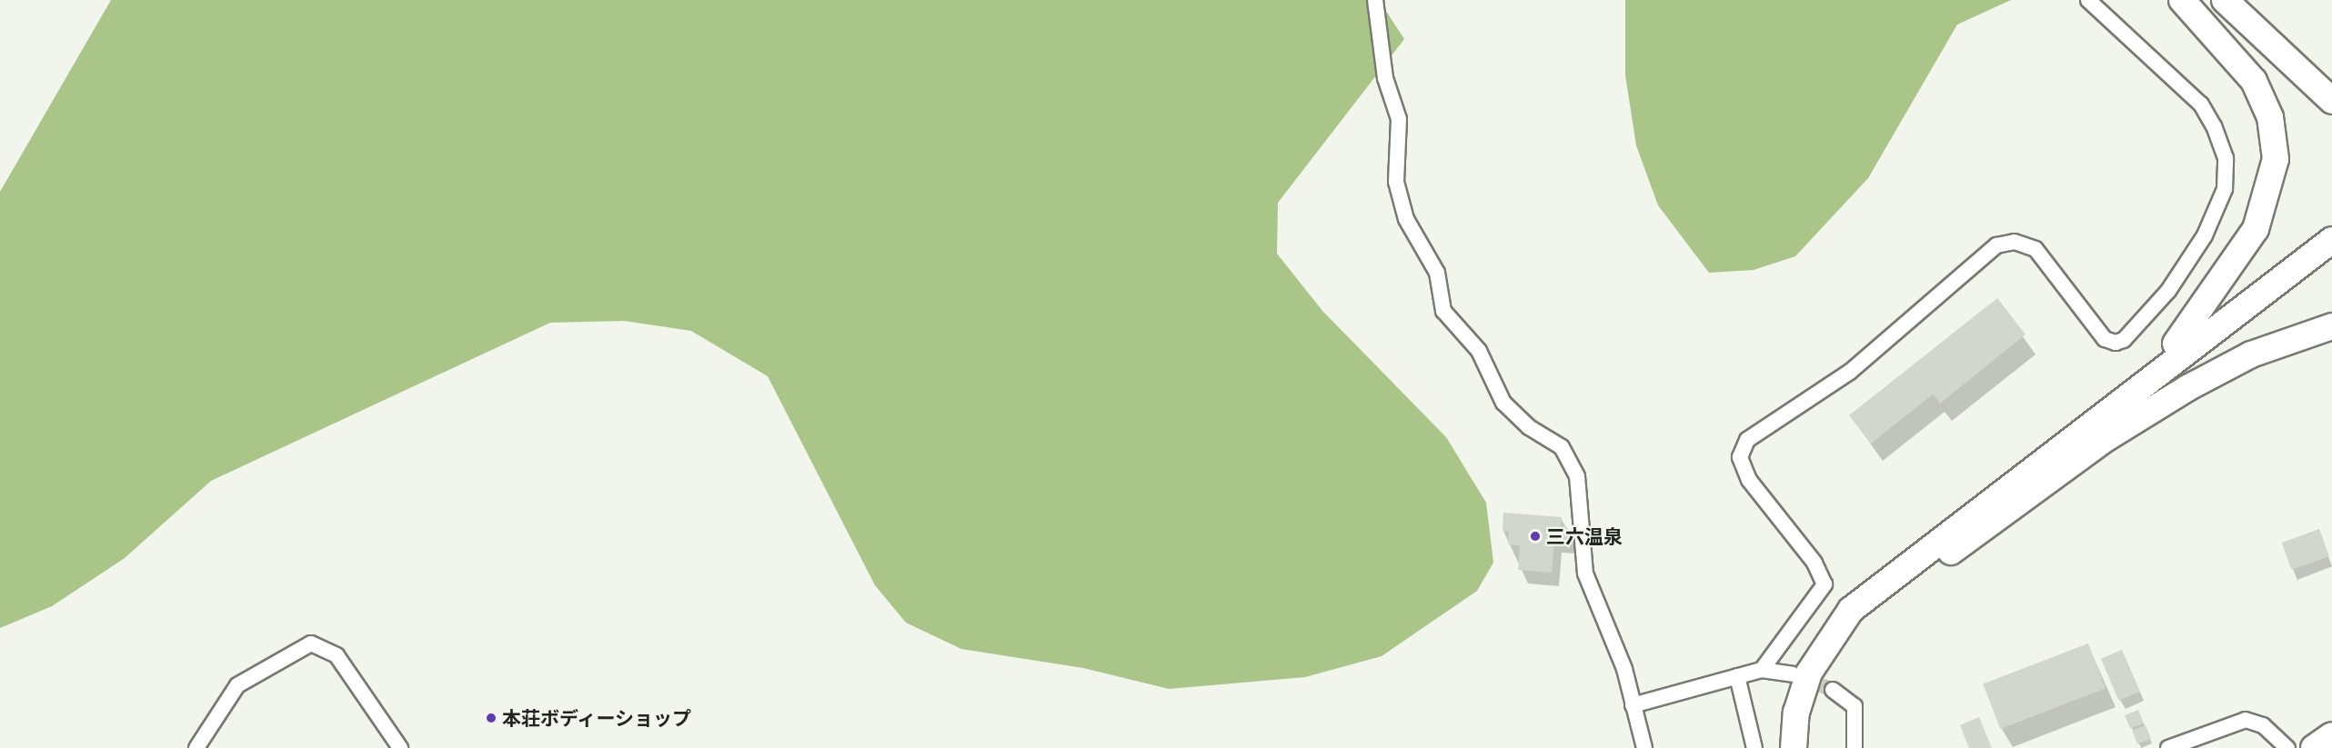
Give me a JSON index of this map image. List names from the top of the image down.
{
  "places": ["三六温泉", "本荘ボディーショップ"]
}
